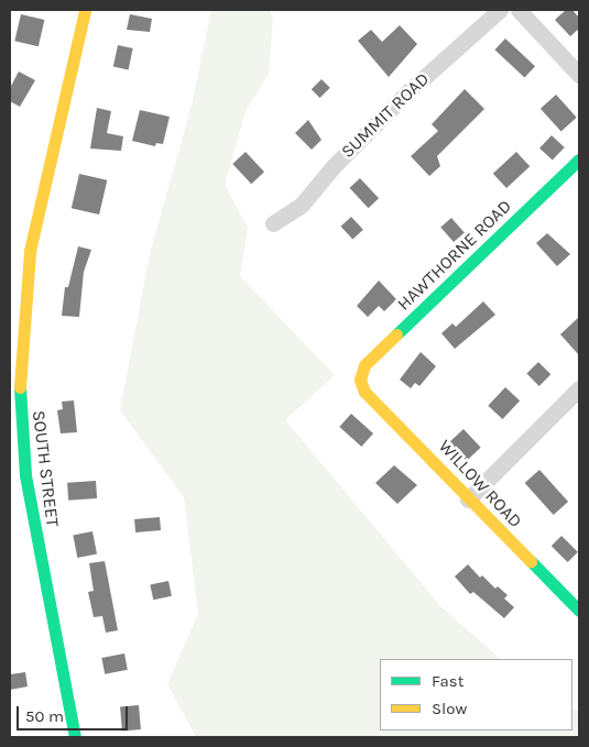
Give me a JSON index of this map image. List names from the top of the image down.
{
  "streets": {
    "main road": ["HAWTHORNE ROAD", "SOUTH STREET", "WILLOW ROAD"],
    "street": ["SUMMIT ROAD"]
  },
  "crossings": [
    ["HAWTHORNE ROAD", "WILLOW ROAD"]
  ],
  "legend": ["Fast", "Slow"],
  "scale_bar": "50 m"
}
